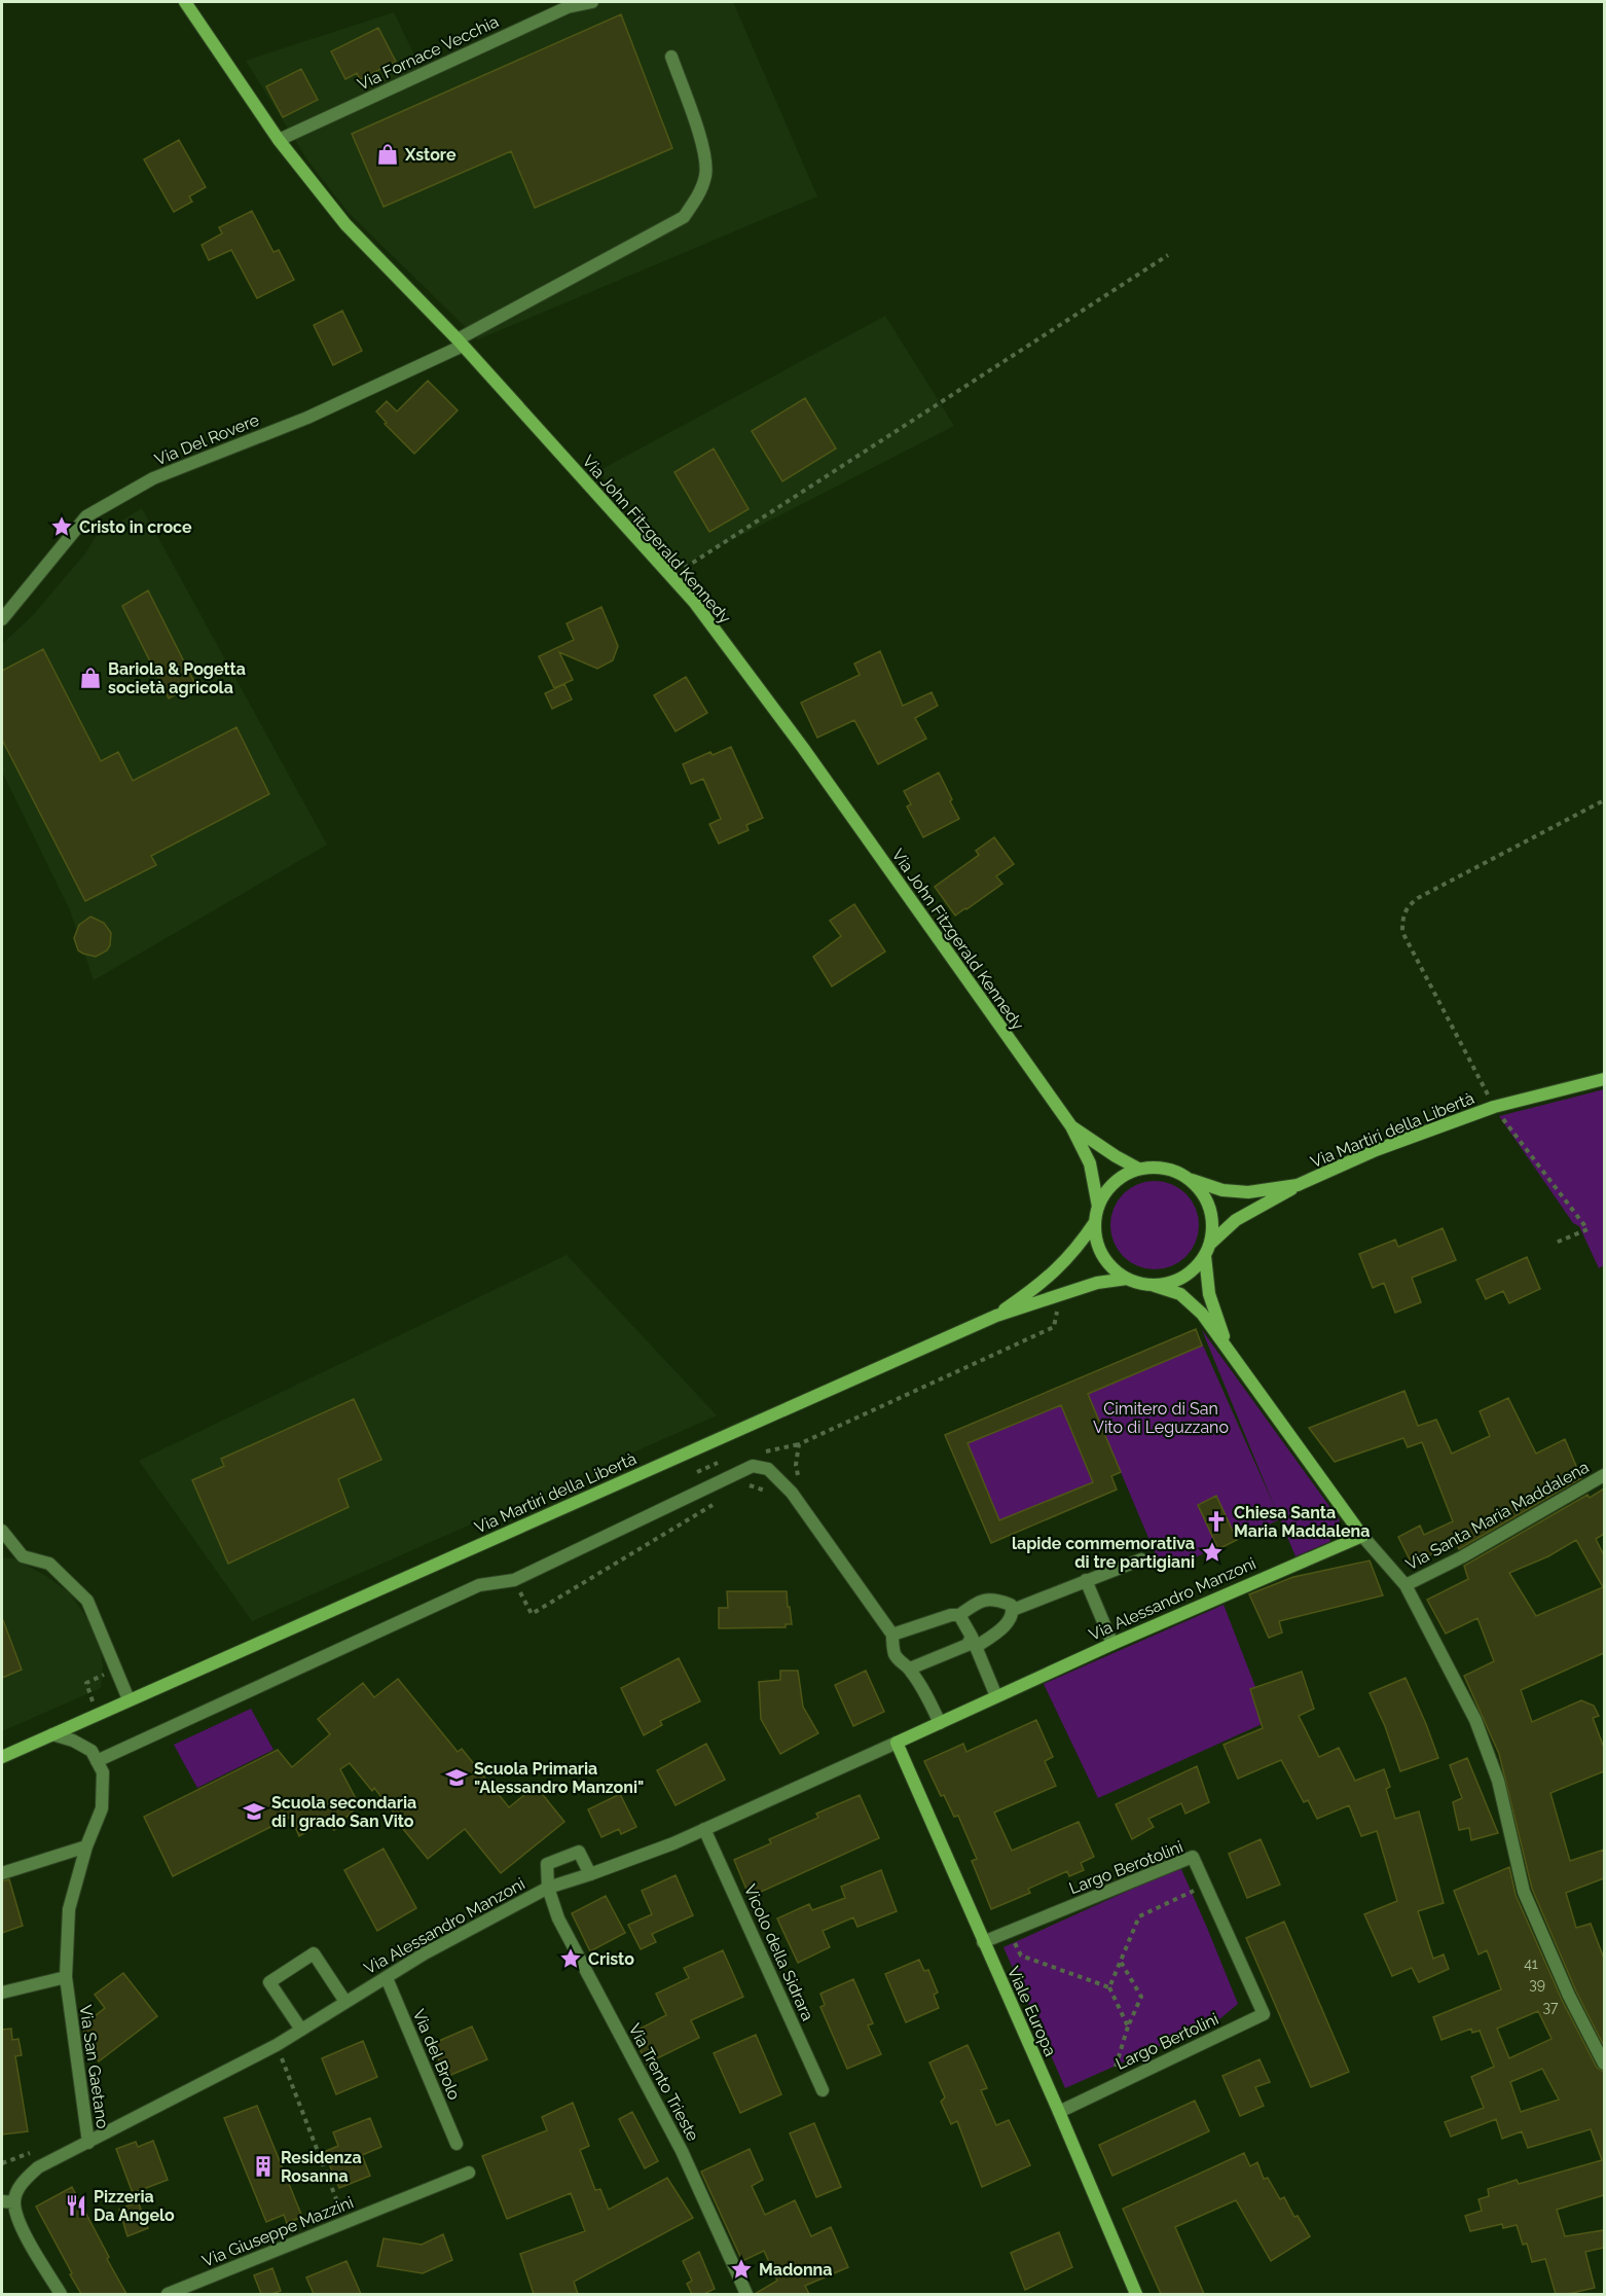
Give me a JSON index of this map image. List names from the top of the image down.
{
  "streets": {
    "main road": [
      "Via John Fitzgerald Kennedy",
      "Via Martiri della Libertà",
      "Via Alessandro Manzoni",
      "Viale Europa"
    ],
    "street": [
      "Via Fornace Vecchia",
      "Via Del Rovere",
      "Via Santa Maria Maddalena",
      "Largo Berotolini",
      "Vicolo della Sidrara",
      "Largo Bertolini",
      "Via del Brolo",
      "Via San Gaetano",
      "Via Trento Trieste",
      "Via Giuseppe Mazzini"
    ]
  },
  "crossings": [
    ["Via Fornace Vecchia", "Via John Fitzgerald Kennedy"],
    ["Via Del Rovere", "Via John Fitzgerald Kennedy"],
    ["Via John Fitzgerald Kennedy", "Via Martiri della Libertà"],
    ["Via Alessandro Manzoni", "Vicolo della Sidrara"],
    ["Via Alessandro Manzoni", "Viale Europa"],
    ["Via Alessandro Manzoni", "Via del Brolo"],
    ["Via Alessandro Manzoni", "Via San Gaetano"],
    ["Via Alessandro Manzoni", "Via Trento Trieste"],
    ["Largo Berotolini", "Viale Europa"],
    ["Largo Berotolini", "Largo Bertolini"]
  ],
  "parks": ["Cimitero di San Vito di Leguzzano"],
  "places": {
    "shop": ["Xstore", "Bariola & Pogetta società agricola"],
    "place": [
      "Cristo in croce",
      "lapide commemorativa di tre partigiani",
      "Cristo",
      "Madonna"
    ],
    "church": ["Chiesa Santa Maria Maddalena"],
    "school or university": ["Scuola Primaria \"Alessandro Manzoni\"", "Scuola secondaria di I grado San Vito"],
    "building": ["Residenza Rosanna"],
    "restaurant": ["Pizzeria Da Angelo"]
  },
  "house_numbers": ["41", "39", "37"]
}
